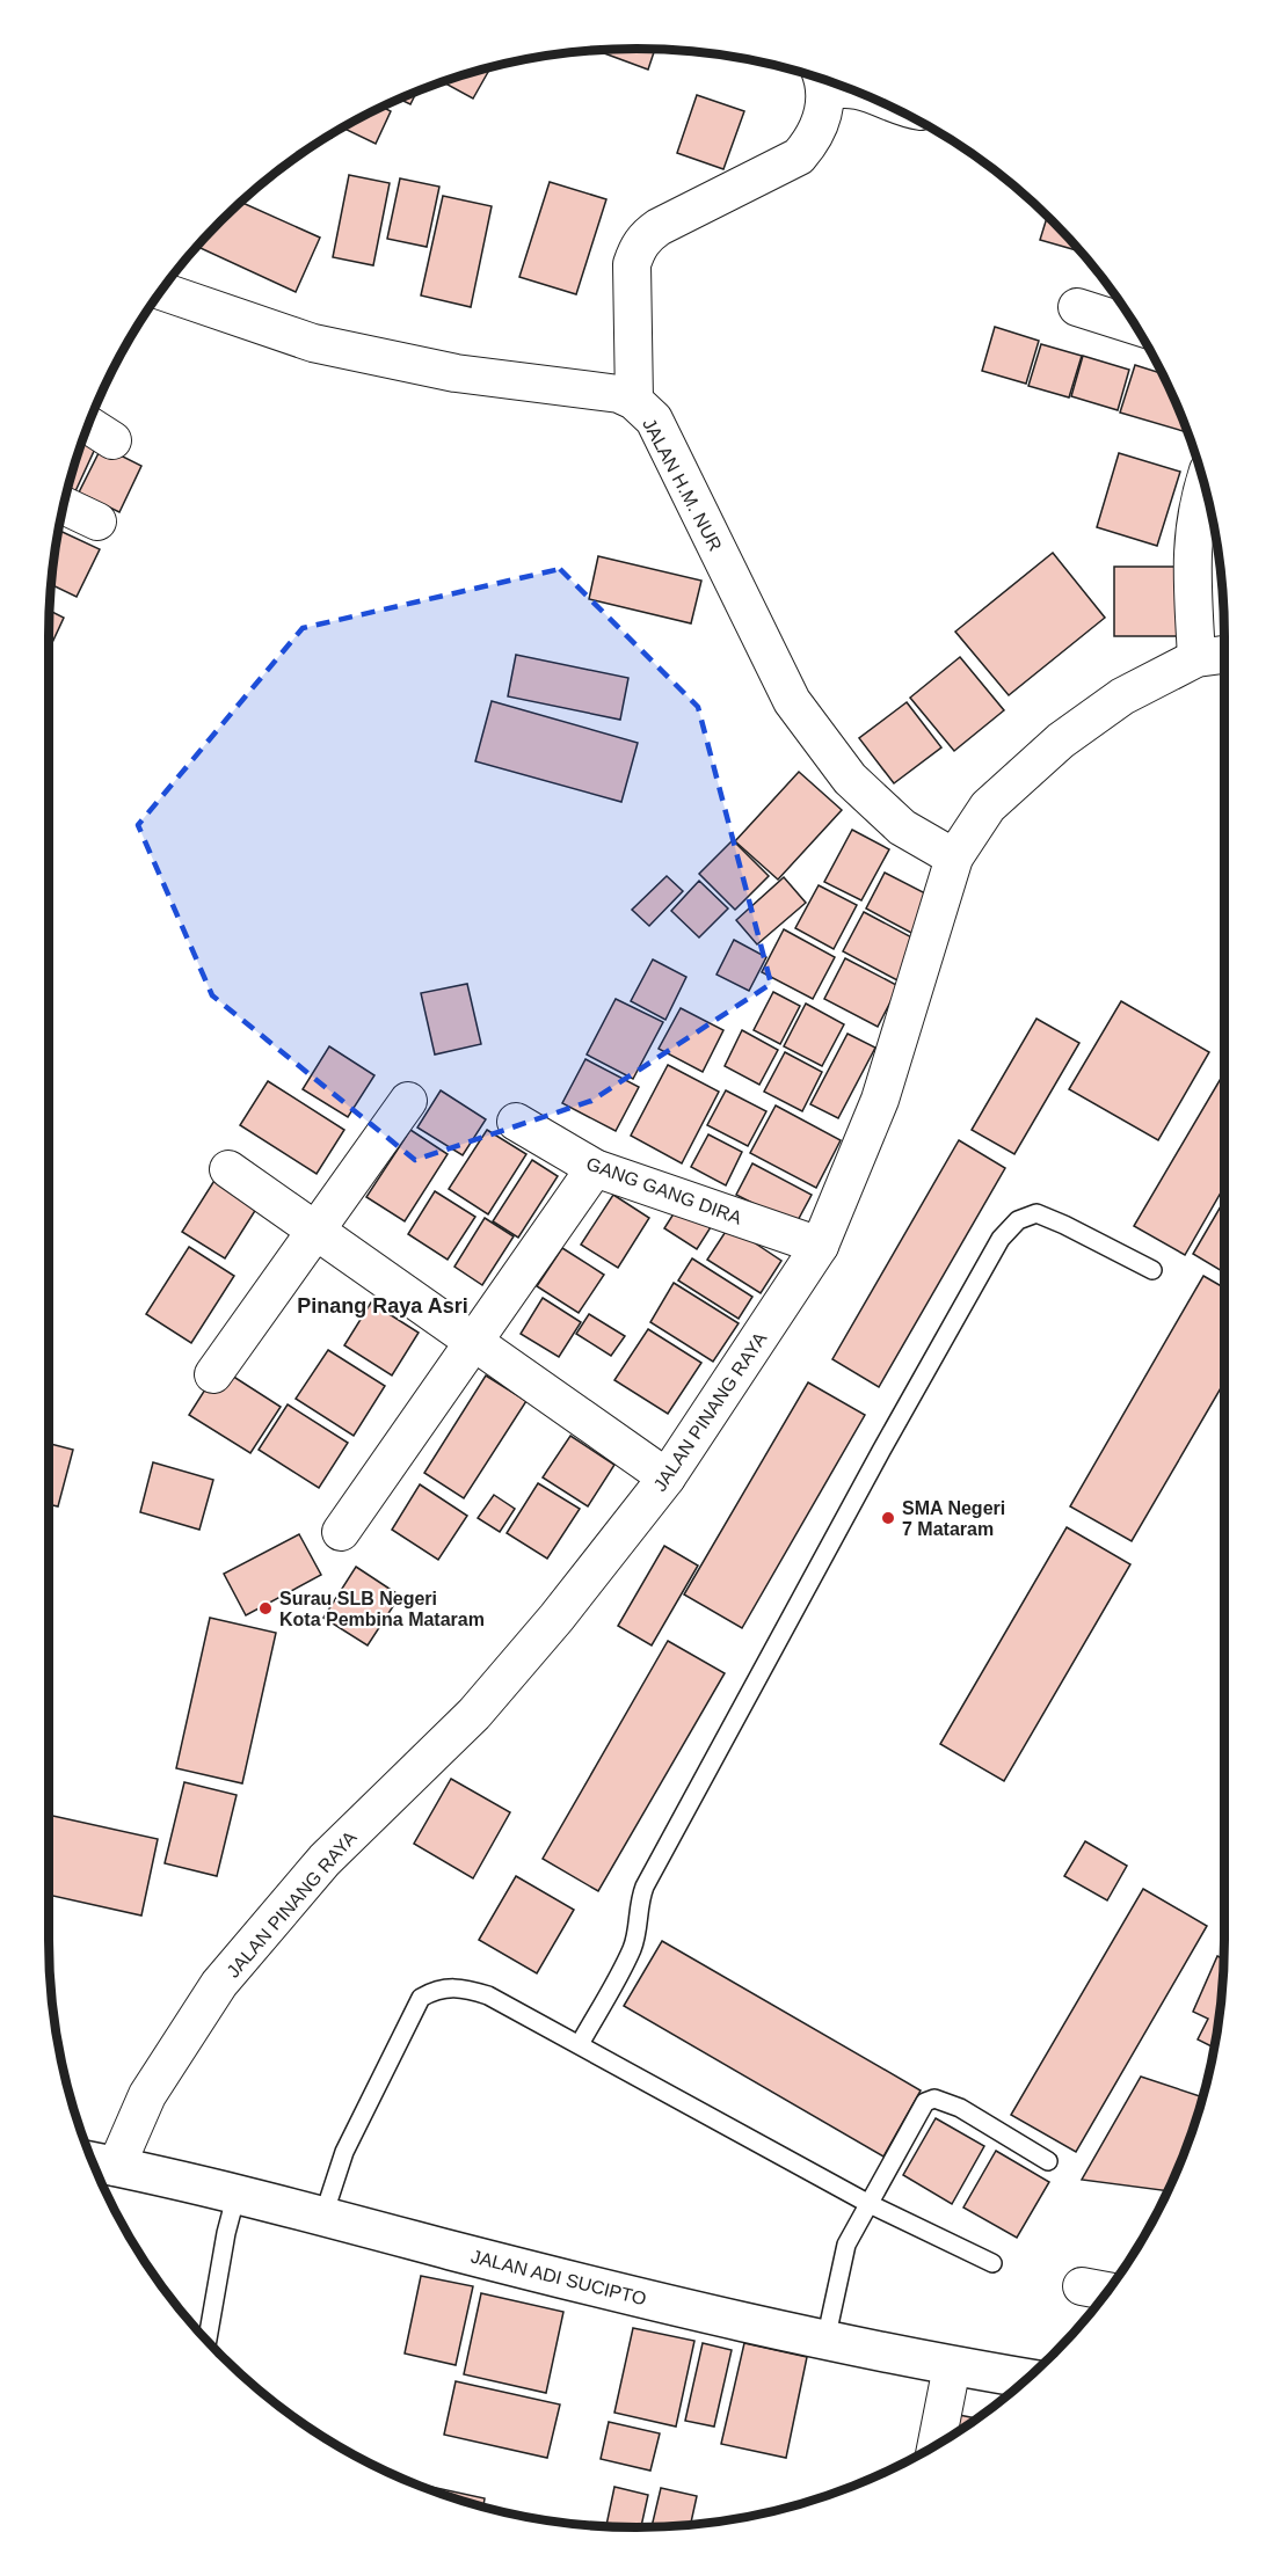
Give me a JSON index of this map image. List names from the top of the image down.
{
  "streets": {
    "highway": ["JALAN ADI SUCIPTO"],
    "street": ["JALAN H.M. NUR", "GANG GANG DIRA", "JALAN PINANG RAYA"]
  },
  "crossings": [
    ["JALAN H.M. NUR", "JALAN PINANG RAYA"],
    ["GANG GANG DIRA", "JALAN PINANG RAYA"],
    ["JALAN PINANG RAYA", "JALAN ADI SUCIPTO"]
  ],
  "districts": ["Pinang Raya Asri"],
  "places": ["SMA Negeri 7 Mataram", "Surau SLB Negeri Kota Pembina Mataram"]
}
